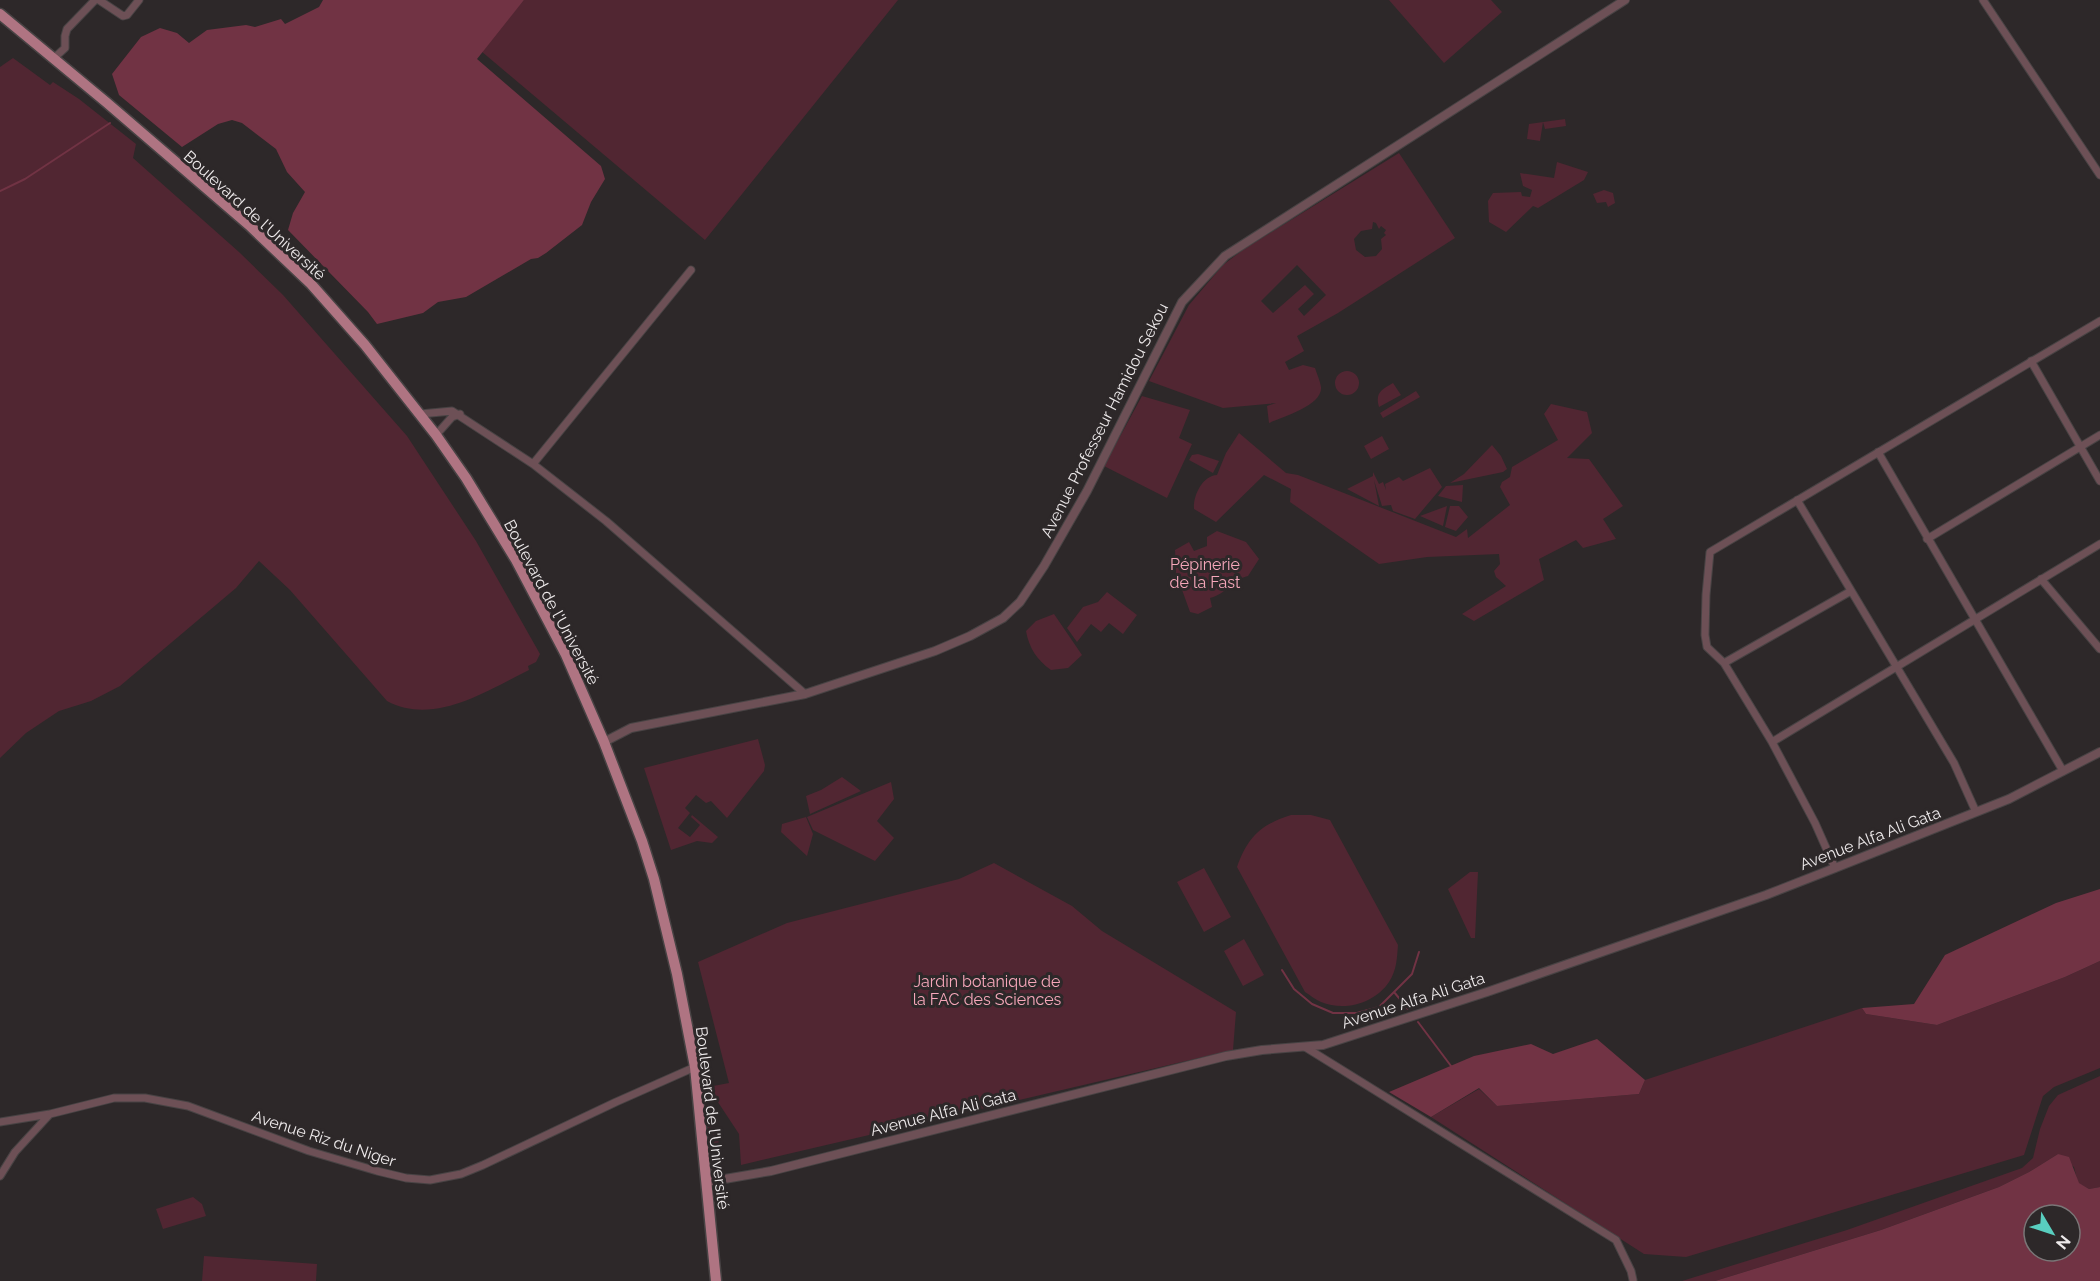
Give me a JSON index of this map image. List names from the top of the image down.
{
  "streets": {
    "main road": ["Boulevard de l'Université"],
    "street": ["Avenue Professeur Hamidou Sekou", "Avenue Alfa Ali Gata", "Avenue Riz du Niger"]
  },
  "crossings": [
    ["Boulevard de l'Université", "Avenue Professeur Hamidou Sekou"],
    ["Boulevard de l'Université", "Avenue Alfa Ali Gata"],
    ["Boulevard de l'Université", "Avenue Riz du Niger"]
  ],
  "parks": ["Pépinerie de la Fast", "Jardin botanique de la FAC des Sciences"],
  "north": "bottom right"
}
